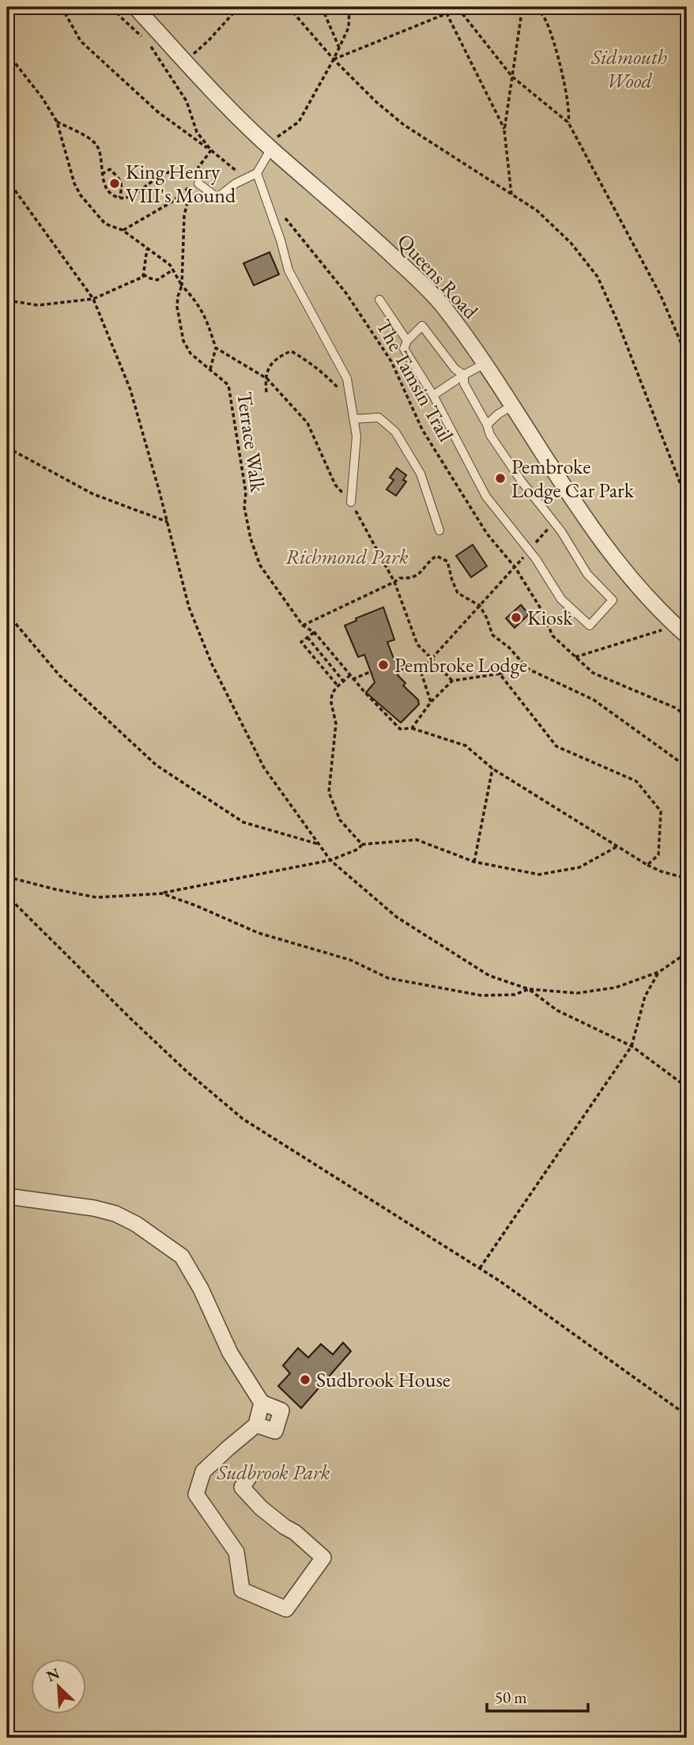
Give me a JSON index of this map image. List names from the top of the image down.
{
  "streets": {
    "street": ["Queens Road"],
    "path": ["The Tamsin Trail", "Terrace Walk"]
  },
  "parks": ["Sidmouth Wood", "Richmond Park", "Sudbrook Park"],
  "places": [
    "King Henry VIII's Mound",
    "Pembroke Lodge Car Park",
    "Kiosk",
    "Pembroke Lodge",
    "Sudbrook House"
  ],
  "scale_bar": "50 m",
  "north": "top left"
}
